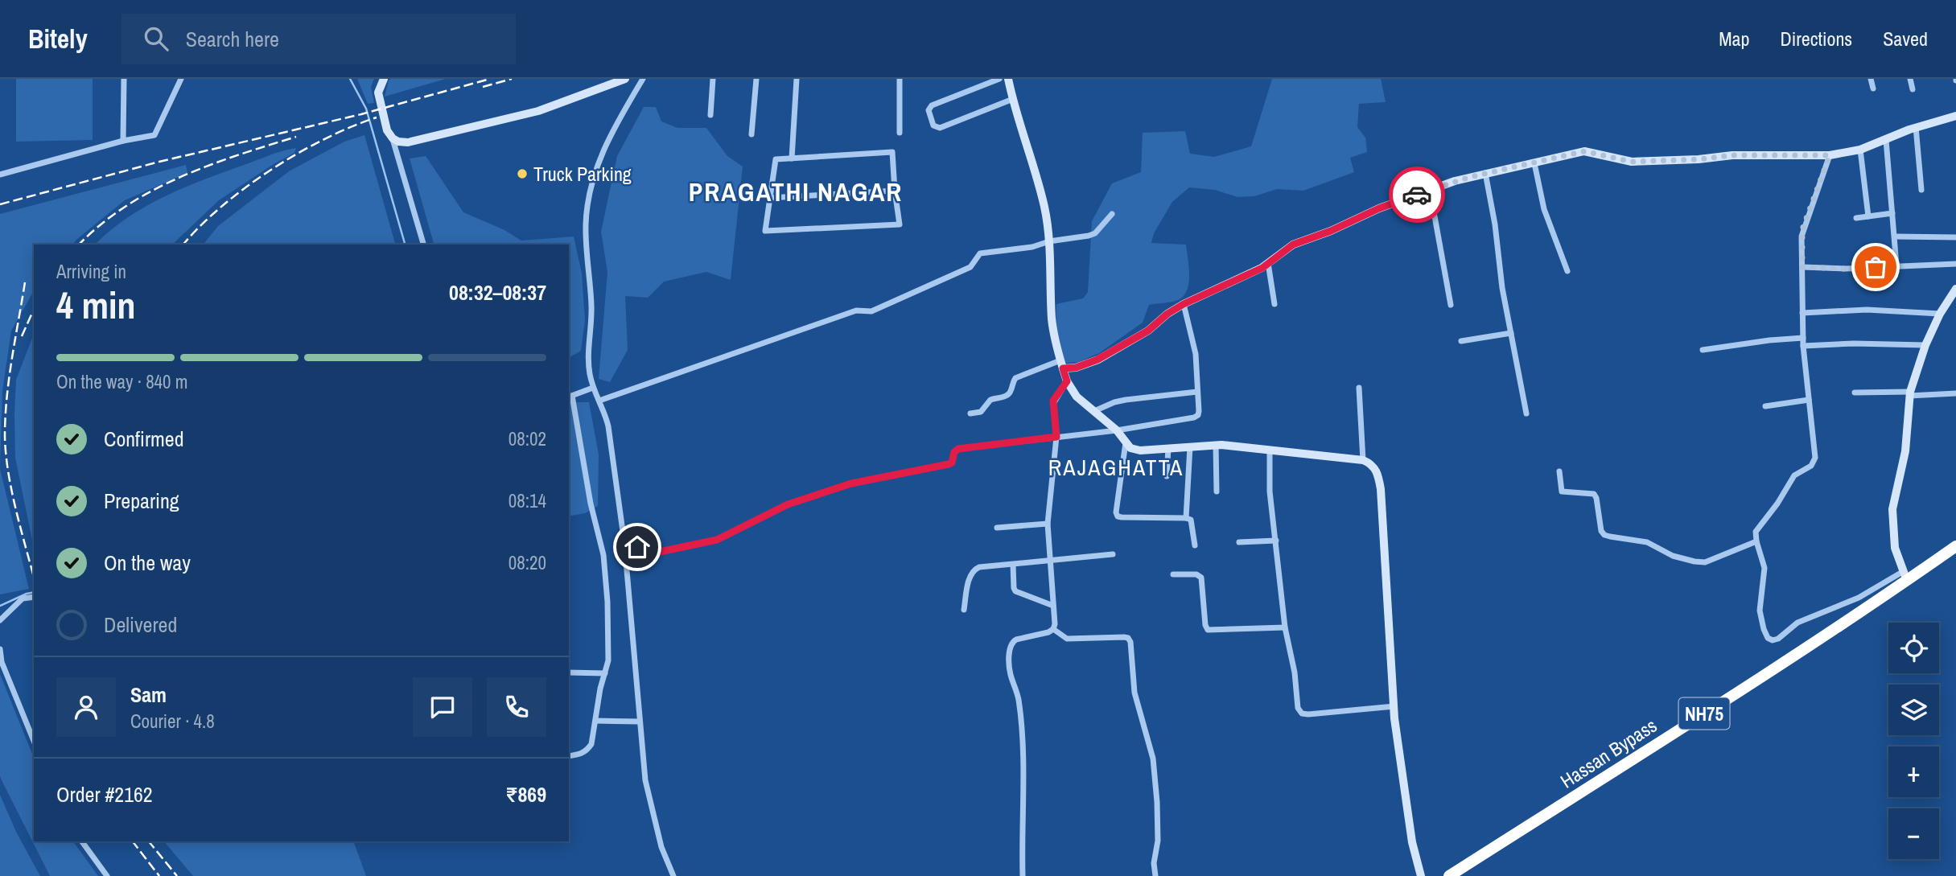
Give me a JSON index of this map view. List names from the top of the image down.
{
  "streets": {
    "highway": ["NH75", "Hassan Bypass"]
  },
  "districts": ["PRAGATHI NAGAR", "RAJAGHATTA"],
  "places": ["Truck Parking"],
  "page": {
    "header": "Bitely",
    "search": "Search here",
    "nav": ["Map", "Directions", "Saved"],
    "heading": ["4 min", "Arriving in", "08:32–08:37"],
    "panel": [
      "Sam",
      "Courier · 4.8",
      "Order #2162",
      "₹869"
    ],
    "bar": "On the way · 840 m",
    "list": [
      ["Confirmed", "08:02"],
      ["Preparing", "08:14"],
      ["On the way", "08:20"],
      "Delivered"
    ],
    "map_buttons": ["+", "−"]
  }
}
